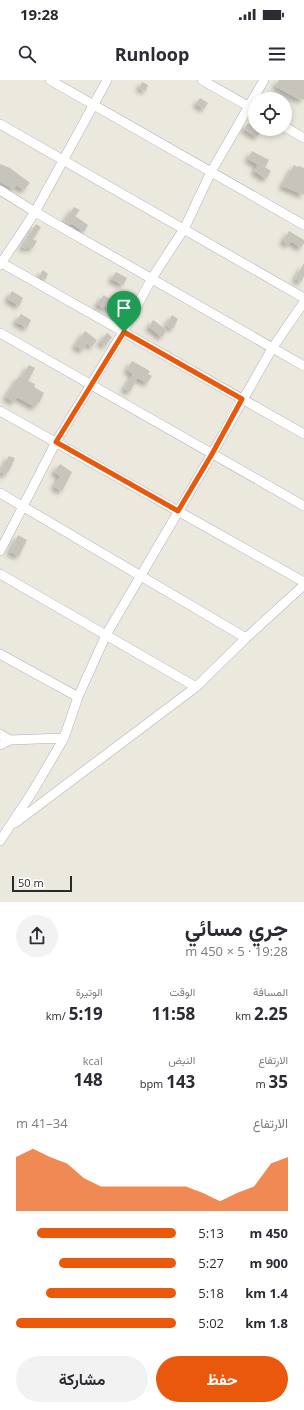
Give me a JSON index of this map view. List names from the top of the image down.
{
  "scale_bar": "50 m",
  "page": {
    "status": "19:28",
    "header": "Runloop",
    "scale": "50 m",
    "heading": ["جري مسائي", "19:28 · 5 × 450 m"],
    "stats": [
      ["المسافة", "2.25 km"],
      ["الوقت", "11:58"],
      ["الوتيرة", "5:19 /km"],
      ["الارتفاع", "35 m"],
      ["النبض", "143 bpm"],
      ["kcal", "148"]
    ],
    "chart": ["الارتفاع", "34–41 m"],
    "list": [
      {
        "name": "450 m",
        "note": "5:13"
      },
      {
        "name": "900 m",
        "note": "5:27"
      },
      {
        "name": "1.4 km",
        "note": "5:18"
      },
      {
        "name": "1.8 km",
        "note": "5:02"
      }
    ],
    "buttons": ["حفظ", "مشاركة"]
  }
}
